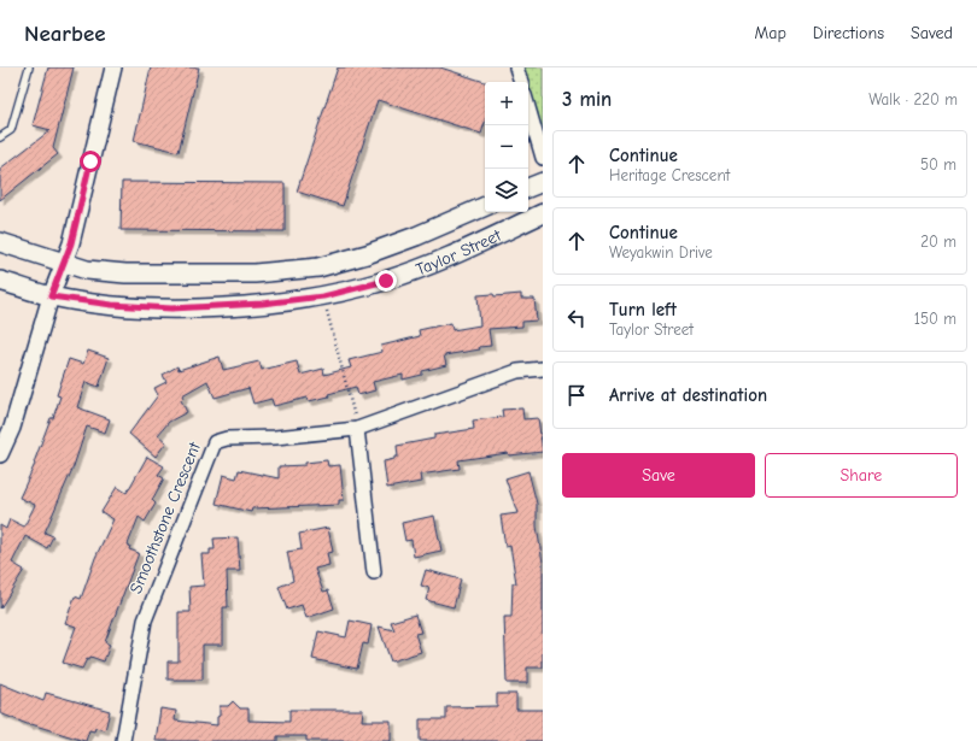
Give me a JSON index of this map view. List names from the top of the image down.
{
  "streets": {
    "main road": ["Taylor Street"],
    "street": ["Smoothstone Crescent"]
  },
  "page": {
    "header": "Nearbee",
    "nav": ["Map", "Directions", "Saved"],
    "heading": ["3 min", "Walk · 220 m"],
    "map_buttons": ["+", "−"],
    "list": [
      ["Continue", "Heritage Crescent", "50 m"],
      ["Continue", "Weyakwin Drive", "20 m"],
      ["Turn left", "Taylor Street", "150 m"],
      "Arrive at destination"
    ],
    "buttons": ["Save", "Share"]
  }
}
